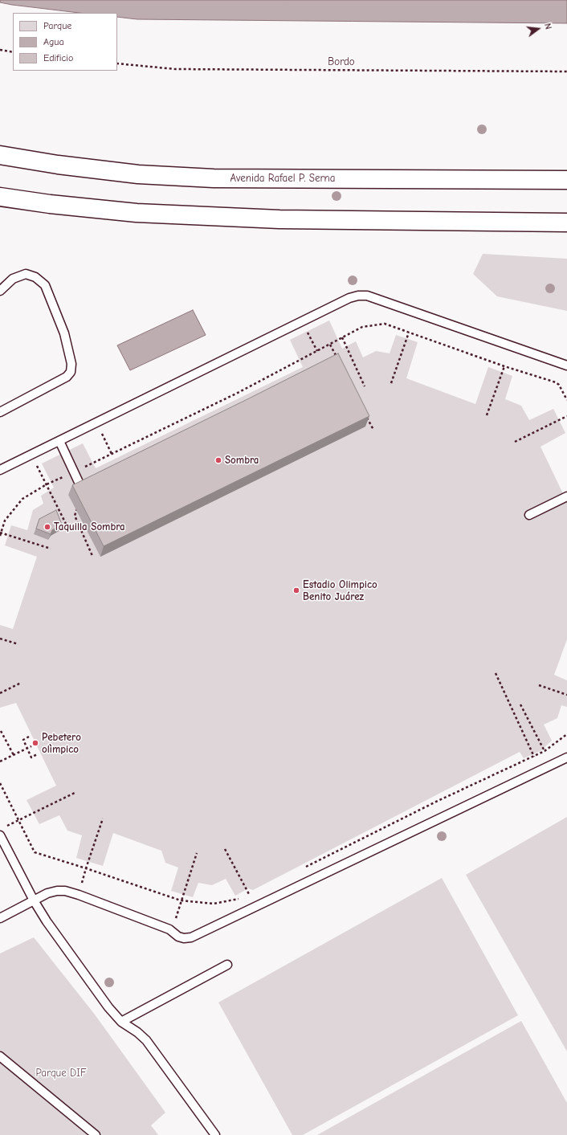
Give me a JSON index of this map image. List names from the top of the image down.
{
  "streets": {
    "highway": ["Avenida Rafael P. Serna"],
    "path": ["Bordo"]
  },
  "parks": ["Parque DIF"],
  "places": [
    "Sombra",
    "Taquilla Sombra",
    "Estadio Olimpico Benito Juárez",
    "Pebetero olìmpico"
  ],
  "legend": ["Parque", "Agua", "Edificio"],
  "north": "right"
}
